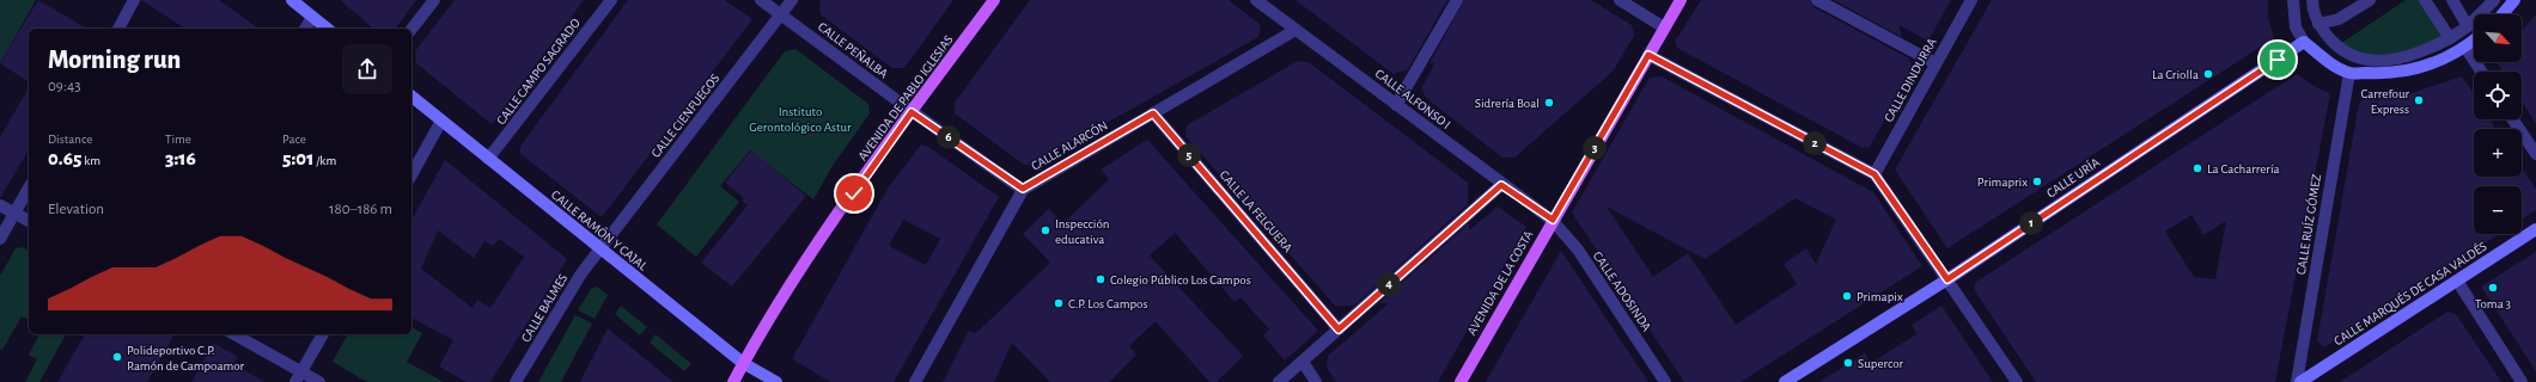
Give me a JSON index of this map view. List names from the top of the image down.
{
  "streets": {
    "main road": ["AVENIDA DE PABLO IGLESIAS", "AVENIDA DE LA COSTA"],
    "street": [
      "CALLE PEÑALBA",
      "CALLE CAMPO SAGRADO",
      "CALLE DINDURRA",
      "CALLE ALFONSO I",
      "CALLE CIENFUEGOS",
      "CALLE ALARCÓN",
      "CALLE URÍA",
      "CALLE LA FELGUERA",
      "CALLE RUÍZ GÓMEZ",
      "CALLE RAMÓN Y CAJAL",
      "CALLE ADOSINDA",
      "CALLE MARQUÉS DE CASA VALDÉS",
      "CALLE BALMES"
    ]
  },
  "crossings": [
    ["CALLE PEÑALBA", "AVENIDA DE PABLO IGLESIAS"],
    ["CALLE PEÑALBA", "CALLE CIENFUEGOS"],
    ["CALLE PEÑALBA", "CALLE ALARCÓN"],
    ["CALLE CAMPO SAGRADO", "CALLE RAMÓN Y CAJAL"],
    ["AVENIDA DE PABLO IGLESIAS", "CALLE RAMÓN Y CAJAL"],
    ["CALLE ALFONSO I", "CALLE ALARCÓN"],
    ["CALLE ALFONSO I", "AVENIDA DE LA COSTA"],
    ["CALLE ALFONSO I", "CALLE ADOSINDA"],
    ["CALLE CIENFUEGOS", "CALLE RAMÓN Y CAJAL"],
    ["CALLE CIENFUEGOS", "CALLE BALMES"],
    ["CALLE ALARCÓN", "CALLE LA FELGUERA"],
    ["CALLE RAMÓN Y CAJAL", "CALLE BALMES"],
    ["AVENIDA DE LA COSTA", "CALLE ADOSINDA"]
  ],
  "parks": ["Instituto Gerontológico Astur"],
  "places": [
    "La Criolla",
    "Carrefour Express",
    "Sidrería Boal",
    "La Cacharrería",
    "Primaprix",
    "Inspección educativa",
    "Colegio Público Los Campos",
    "Toma 3",
    "Primapix",
    "C.P. Los Campos",
    "Polideportivo C.P. Ramón de Campoamor",
    "Supercor"
  ],
  "north": "bottom right",
  "page": {
    "map_buttons": ["+", "−"],
    "heading": ["Morning run", "09:43"],
    "stats": [
      ["Distance", "0.65 km"],
      ["Time", "3:16"],
      ["Pace", "5:01 /km"]
    ],
    "pins": [
      "6",
      "2",
      "3",
      "5",
      "1",
      "4"
    ],
    "chart": ["Elevation", "180–186 m"]
  }
}
